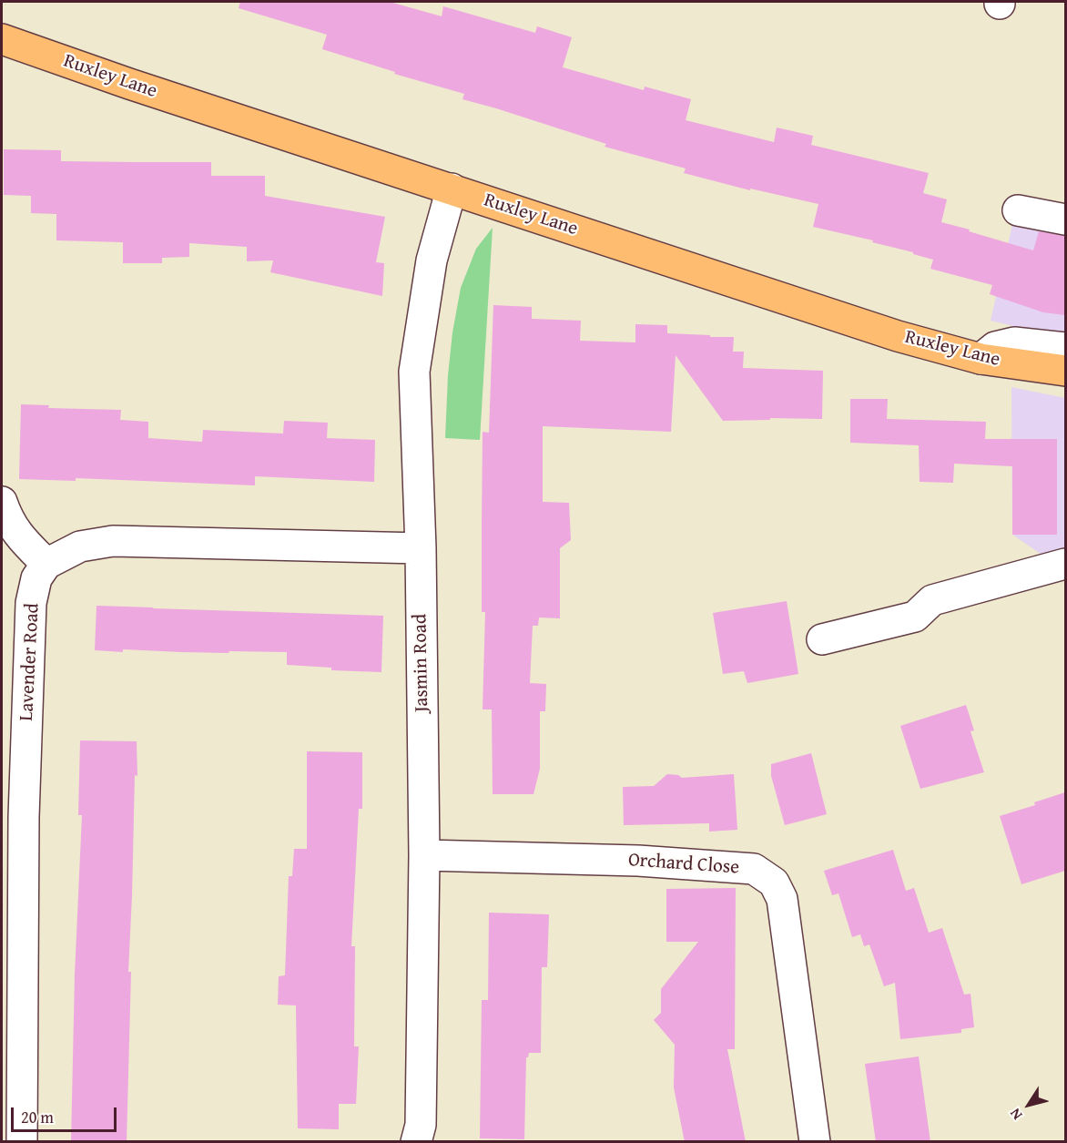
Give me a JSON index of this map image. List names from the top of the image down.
{
  "streets": {
    "main road": ["Ruxley Lane"],
    "street": ["Lavender Road", "Jasmin Road", "Orchard Close"]
  },
  "crossings": [
    ["Ruxley Lane", "Jasmin Road"],
    ["Jasmin Road", "Orchard Close"]
  ],
  "scale_bar": "20 m",
  "north": "bottom left"
}
